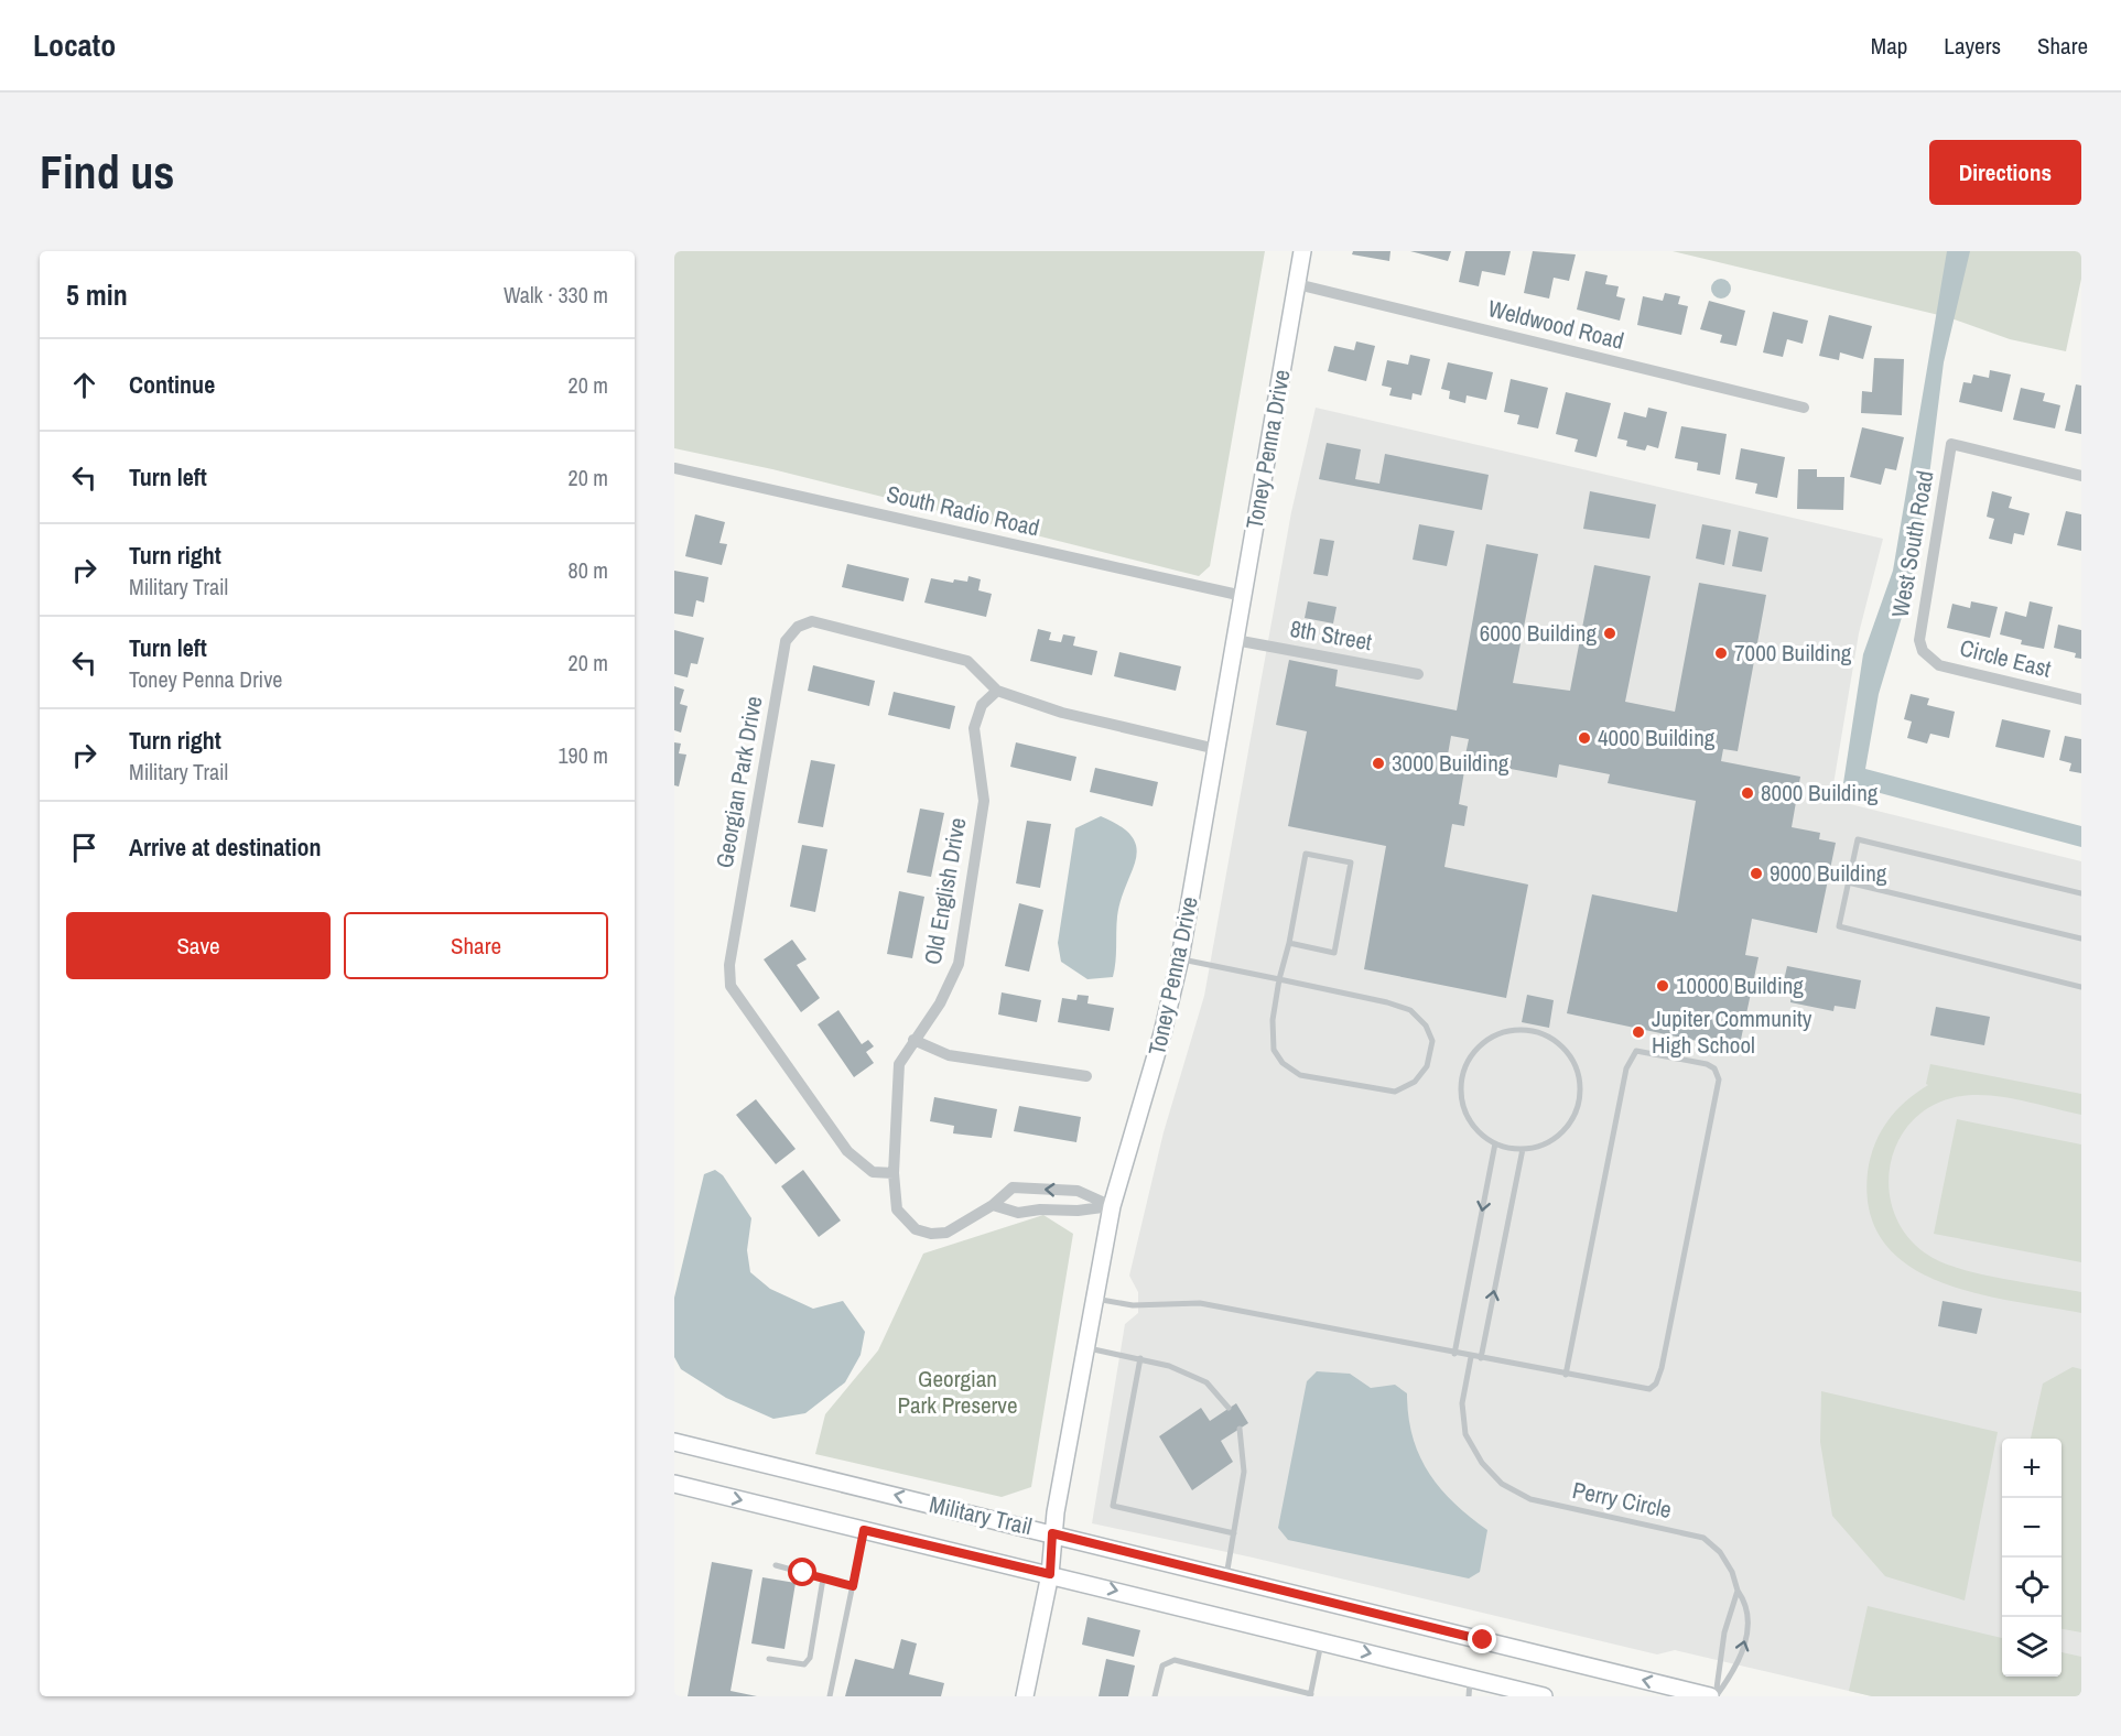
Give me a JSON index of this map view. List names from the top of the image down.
{
  "streets": {
    "main road": ["Toney Penna Drive", "Military Trail"],
    "street": [
      "Weldwood Road",
      "South Radio Road",
      "West South Road",
      "8th Street",
      "Circle East",
      "Georgian Park Drive",
      "Old English Drive"
    ],
    "lane": ["Perry Circle"]
  },
  "crossings": [
    ["Weldwood Road", "Toney Penna Drive"],
    ["Toney Penna Drive", "South Radio Road"],
    ["Toney Penna Drive", "8th Street"],
    ["Toney Penna Drive", "Georgian Park Drive"],
    ["Toney Penna Drive", "Military Trail"],
    ["West South Road", "Circle East"],
    ["Georgian Park Drive", "Old English Drive"]
  ],
  "parks": ["Georgian Park Preserve"],
  "places": [
    "6000 Building",
    "7000 Building",
    "4000 Building",
    "3000 Building",
    "8000 Building",
    "9000 Building",
    "10000 Building",
    "Jupiter Community High School"
  ],
  "page": {
    "header": "Locato",
    "nav": ["Map", "Layers", "Share"],
    "buttons": [
      "Directions",
      ["Save", "Share"]
    ],
    "title": "Find us",
    "heading": ["5 min", "Walk · 330 m"],
    "list": [
      ["Continue", "20 m"],
      ["Turn left", "20 m"],
      ["Turn right", "Military Trail", "80 m"],
      ["Turn left", "Toney Penna Drive", "20 m"],
      ["Turn right", "Military Trail", "190 m"],
      "Arrive at destination"
    ],
    "map_buttons": ["+", "−"]
  }
}
